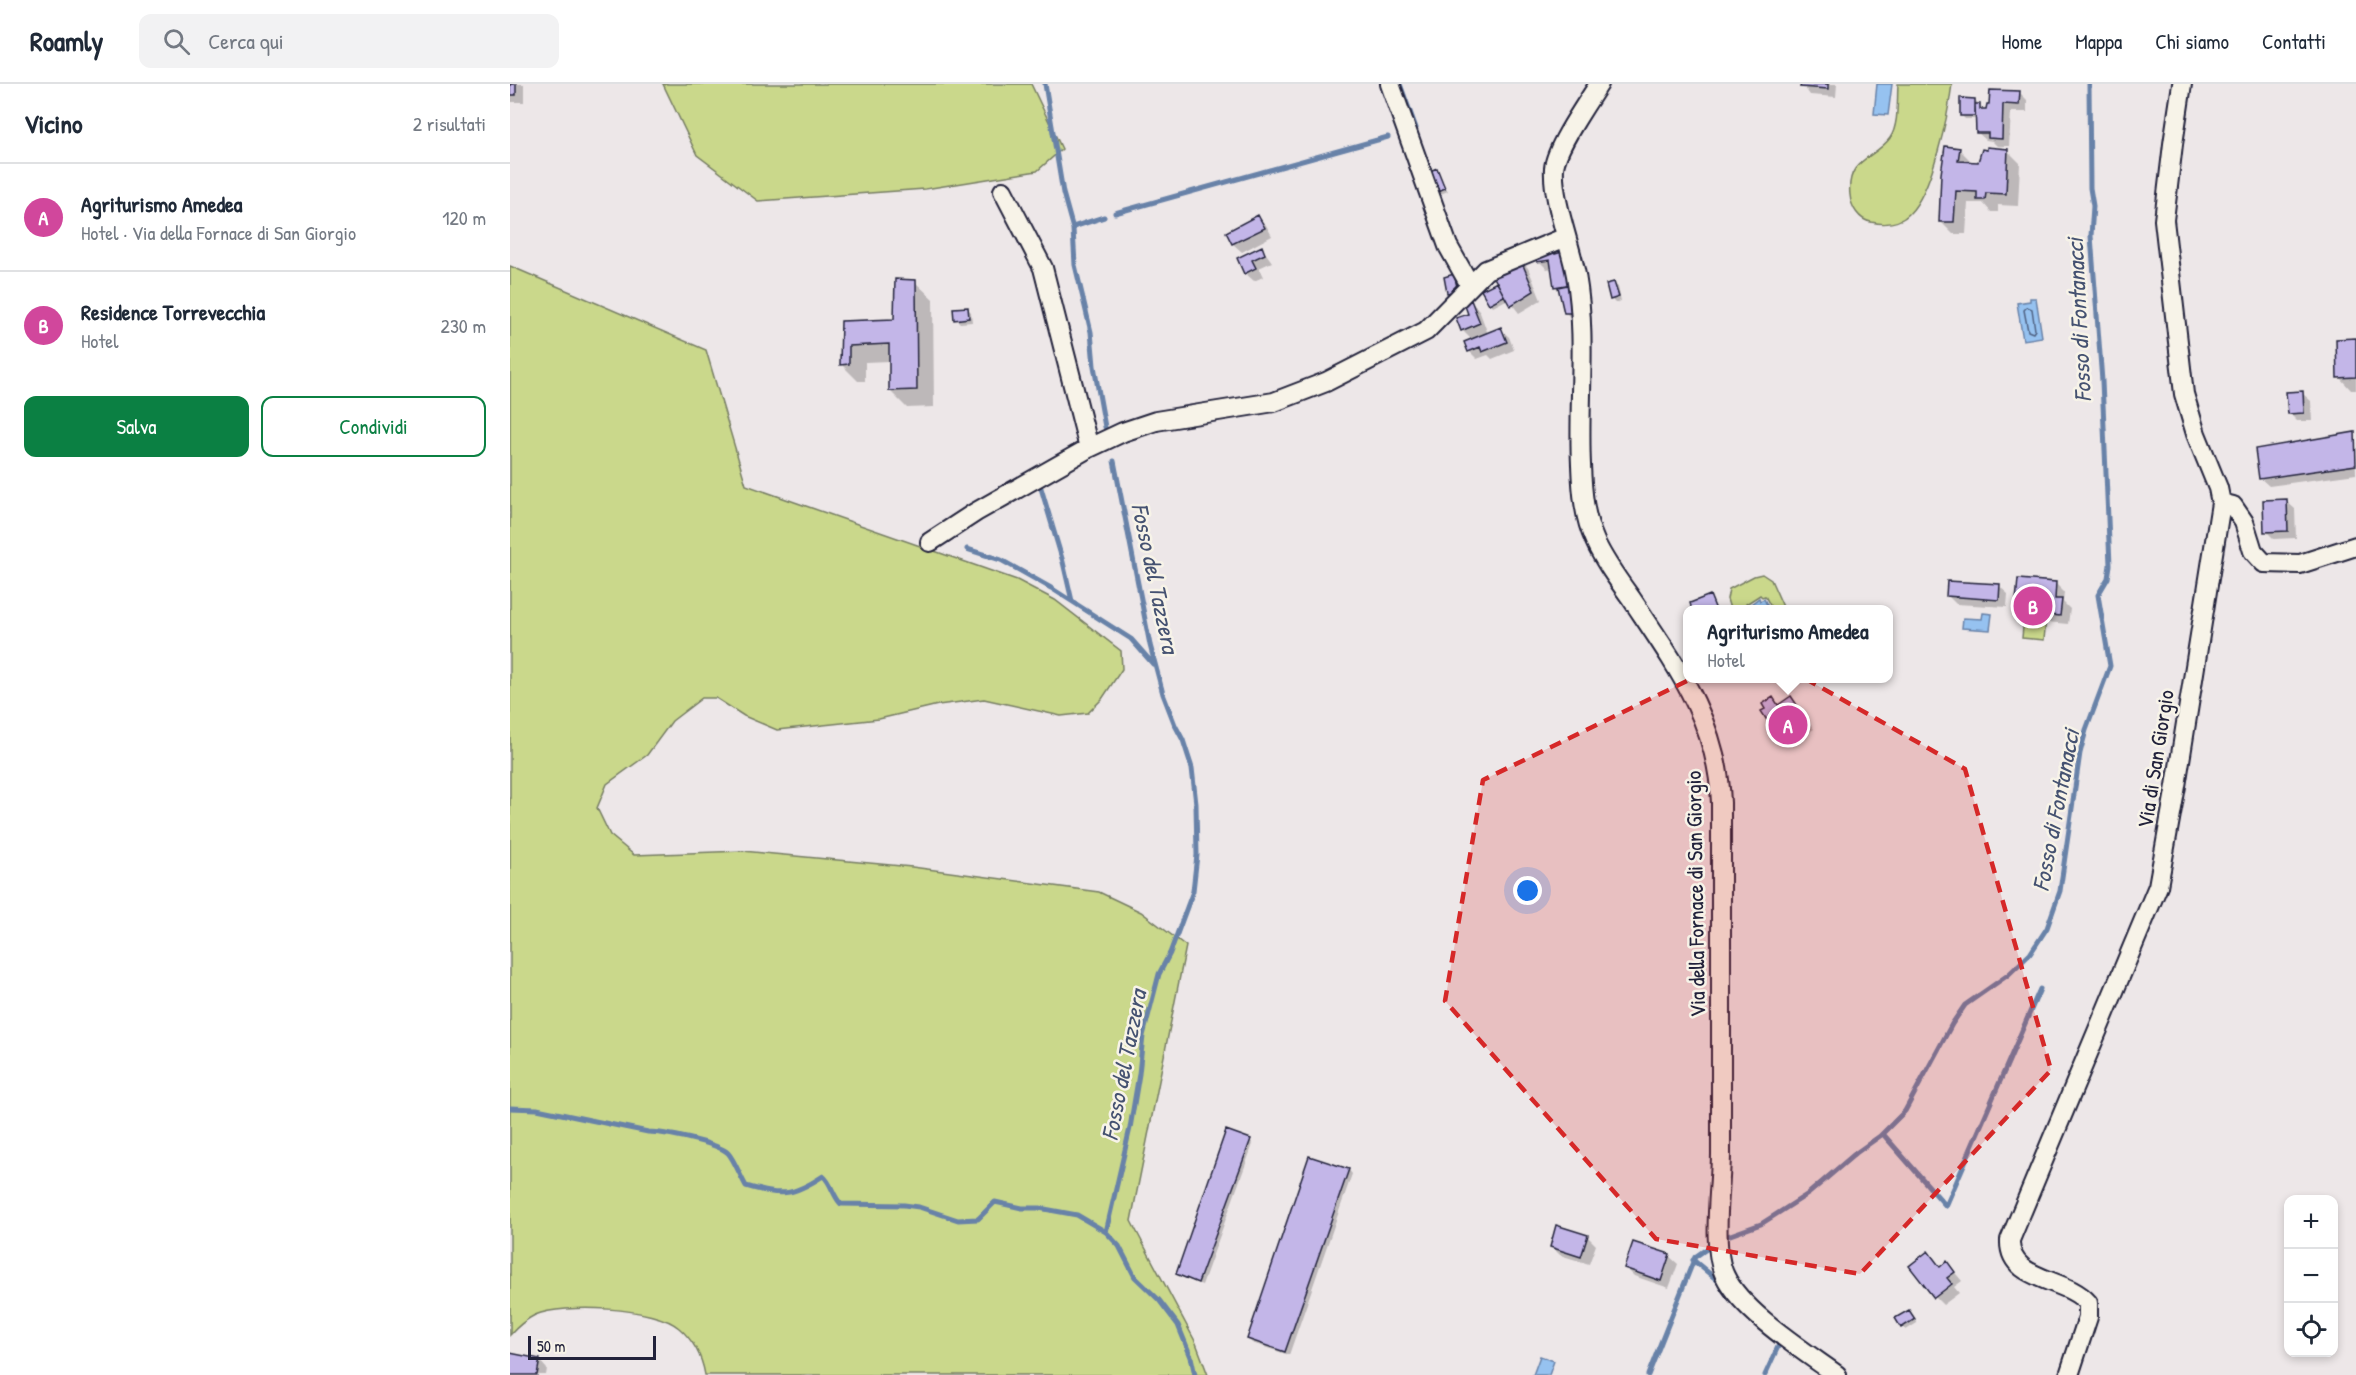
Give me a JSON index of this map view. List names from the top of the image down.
{
  "streets": {
    "street": ["Via di San Giorgio", "Via della Fornace di San Giorgio"]
  },
  "water": ["Fosso di Fontanacci", "Fosso del Tazzera"],
  "scale_bar": "50 m",
  "page": {
    "header": "Roamly",
    "search": "Cerca qui",
    "nav": [
      "Home",
      "Mappa",
      "Chi siamo",
      "Contatti"
    ],
    "heading": ["Vicino", "2 risultati"],
    "list": [
      {
        "mark": "A",
        "name": "Agriturismo Amedea",
        "note": "Hotel · Via della Fornace di San Giorgio",
        "value": "120 m"
      },
      {
        "mark": "B",
        "name": "Residence Torrevecchia",
        "note": "Hotel",
        "value": "230 m"
      }
    ],
    "buttons": ["Salva", "Condividi"],
    "pins": ["B", "A"],
    "popup": ["Agriturismo Amedea", "Hotel"],
    "map_buttons": ["+", "−"],
    "scale": "50 m"
  }
}
